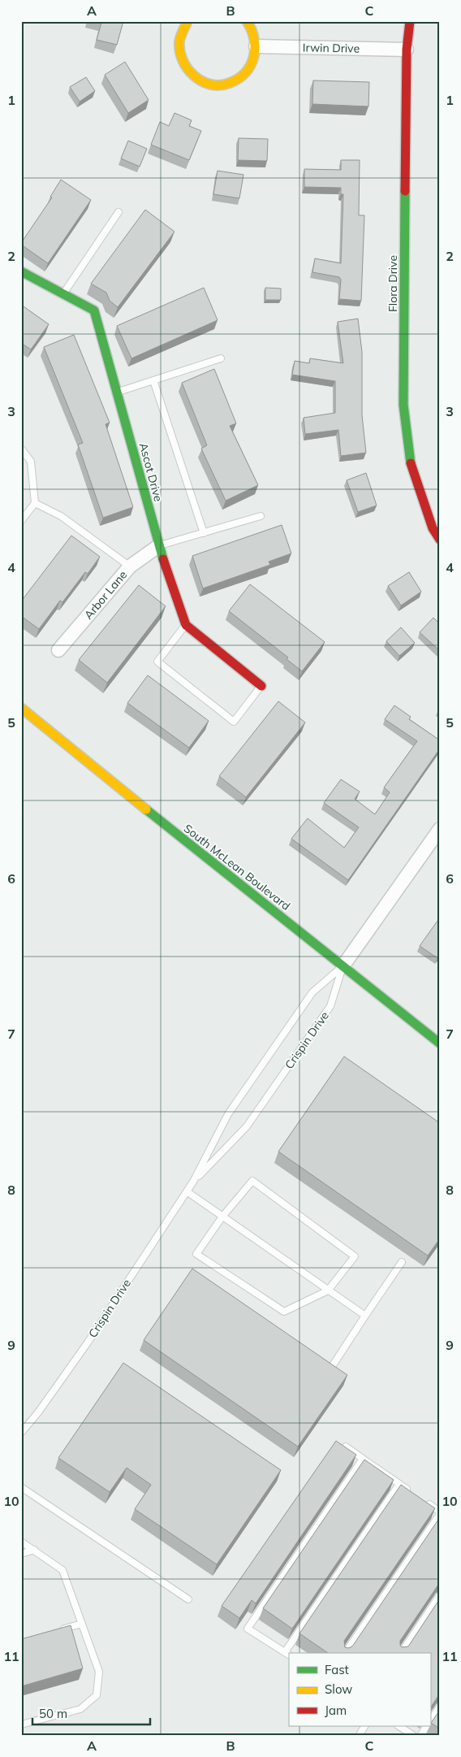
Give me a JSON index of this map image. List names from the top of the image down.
{
  "streets": {
    "street": [
      "Irwin Drive",
      "Flora Drive",
      "Ascot Drive",
      "Arbor Lane",
      "South McLean Boulevard",
      "Crispin Drive"
    ]
  },
  "crossings": [
    ["Irwin Drive", "Flora Drive"],
    ["Ascot Drive", "Arbor Lane"],
    ["South McLean Boulevard", "Crispin Drive"]
  ],
  "legend": ["Fast", "Slow", "Jam"],
  "scale_bar": "50 m",
  "grid": {
    "columns": ["A", "B", "C"],
    "rows": [
      "1",
      "2",
      "3",
      "4",
      "5",
      "6",
      "7",
      "8",
      "9",
      "10",
      "11"
    ]
  }
}
